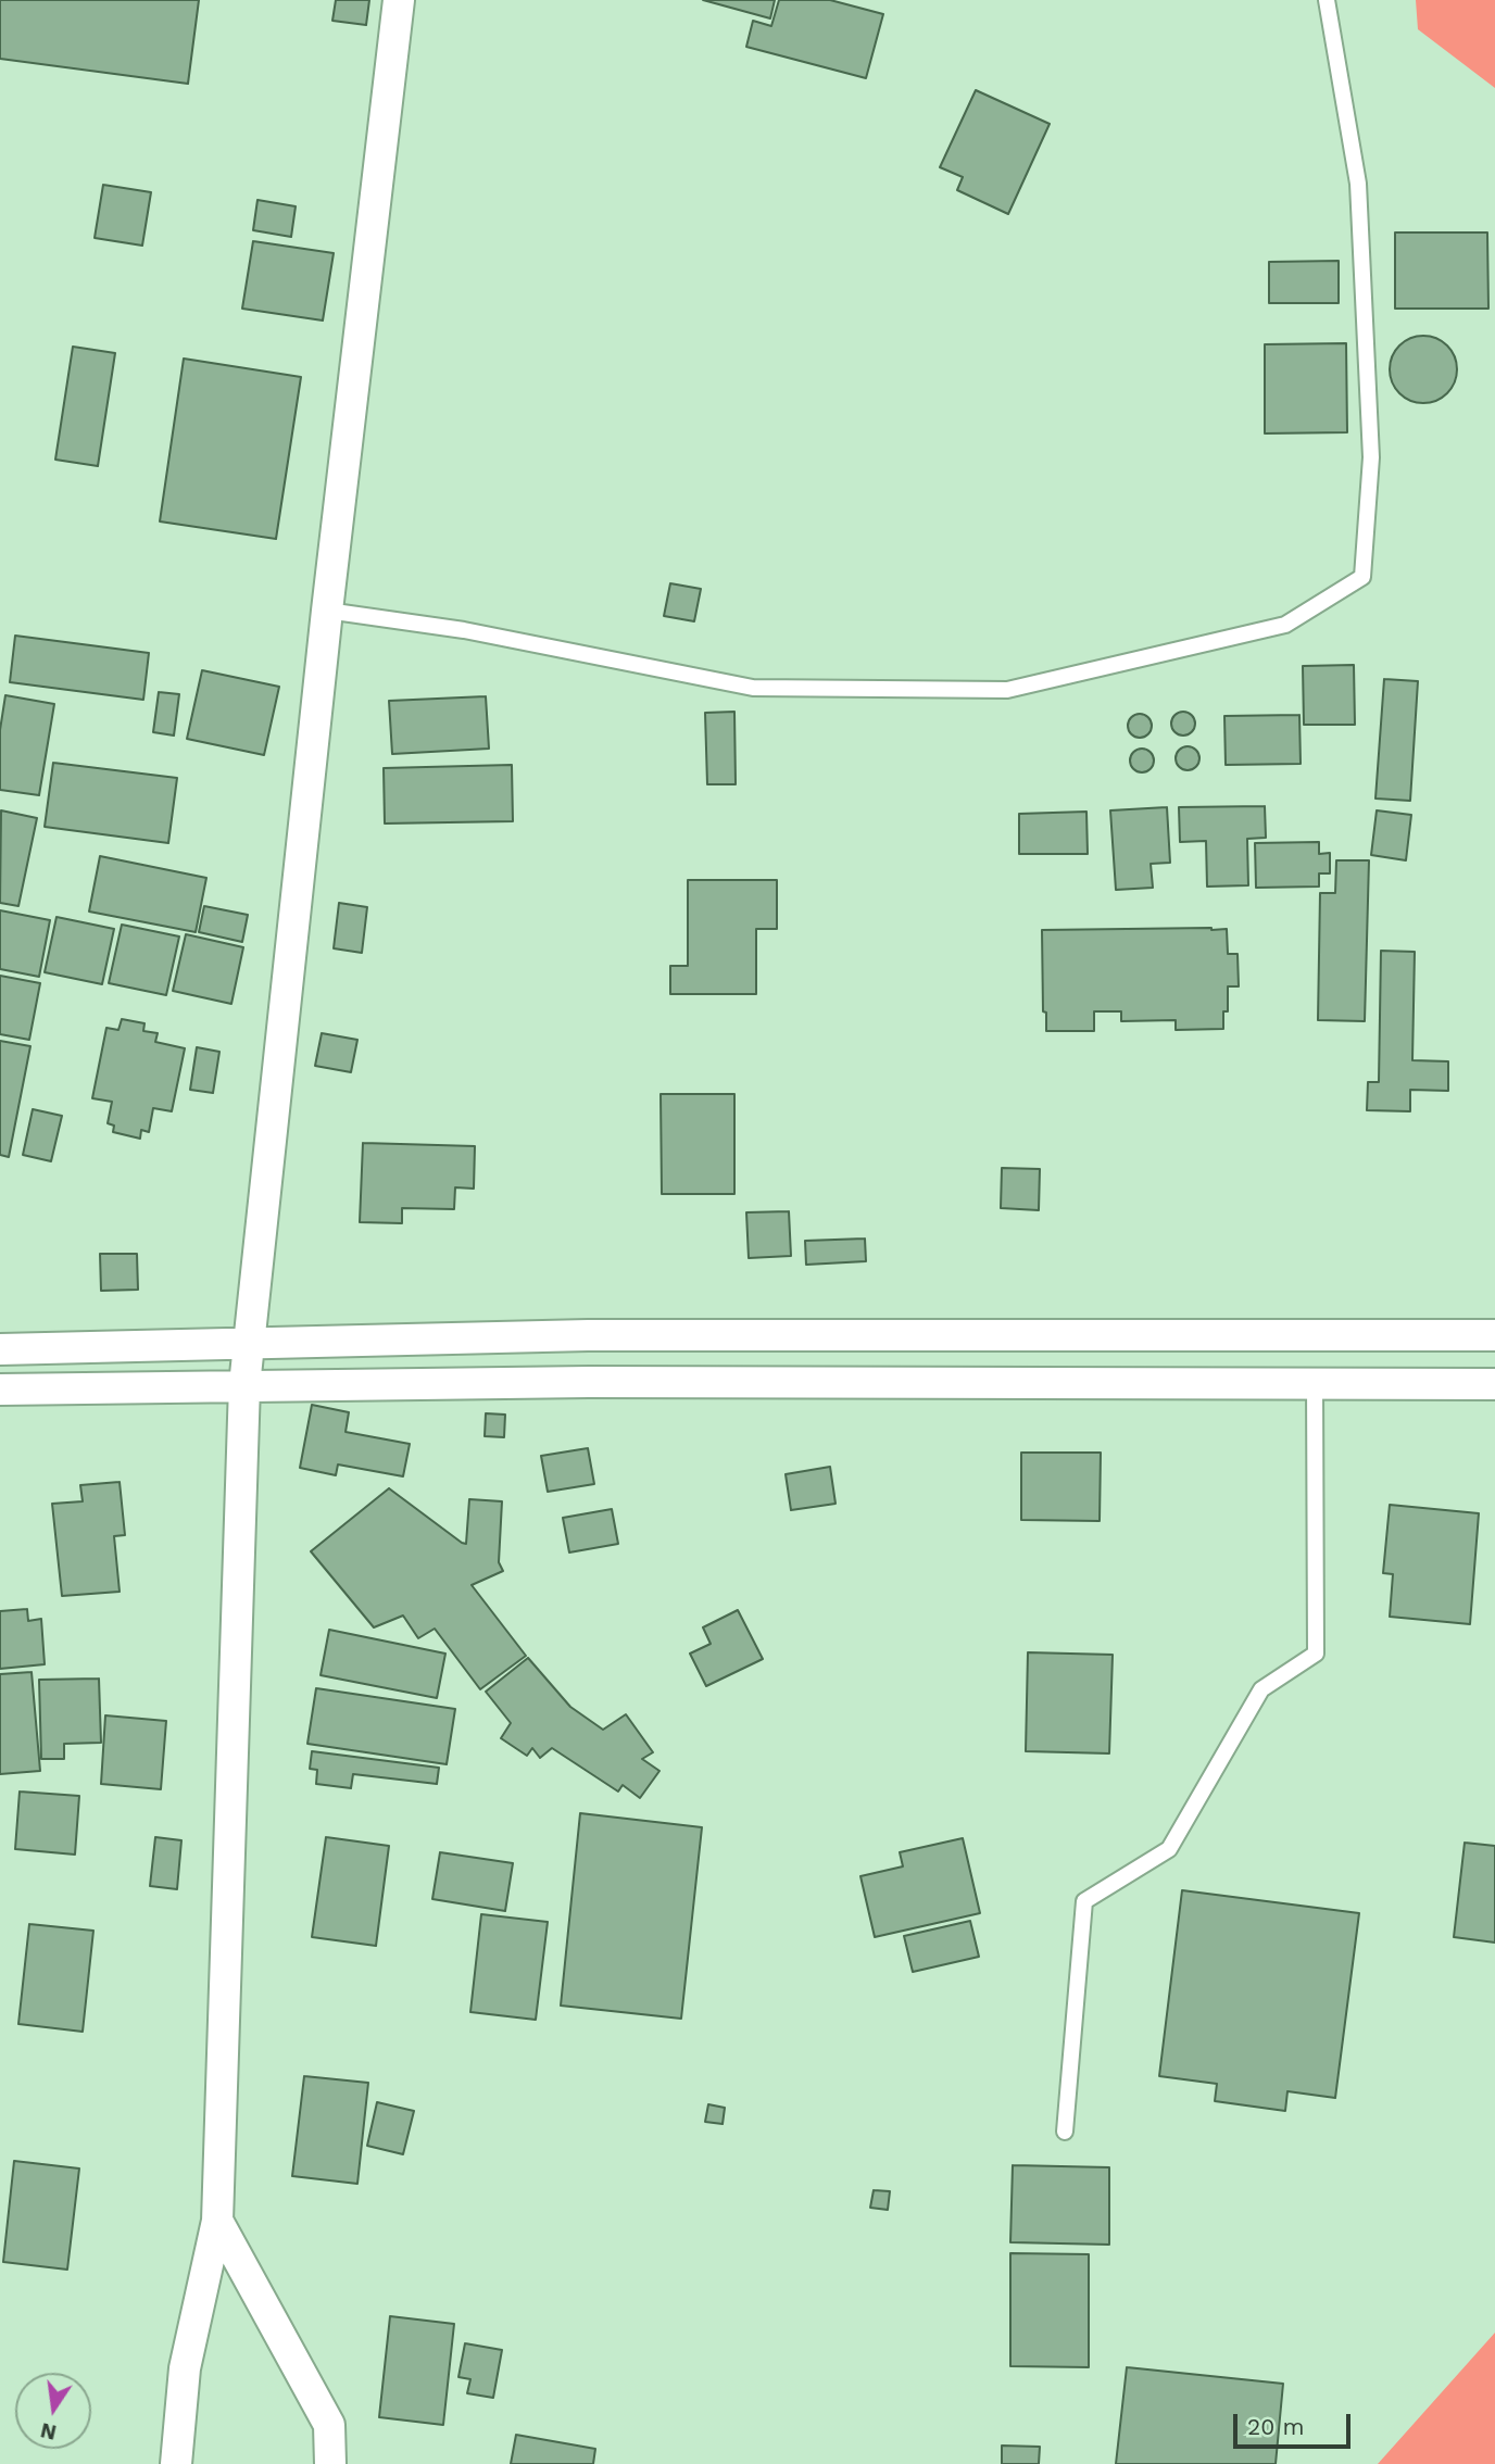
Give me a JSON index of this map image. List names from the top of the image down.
{
  "scale_bar": "20 m",
  "north": "bottom"
}
